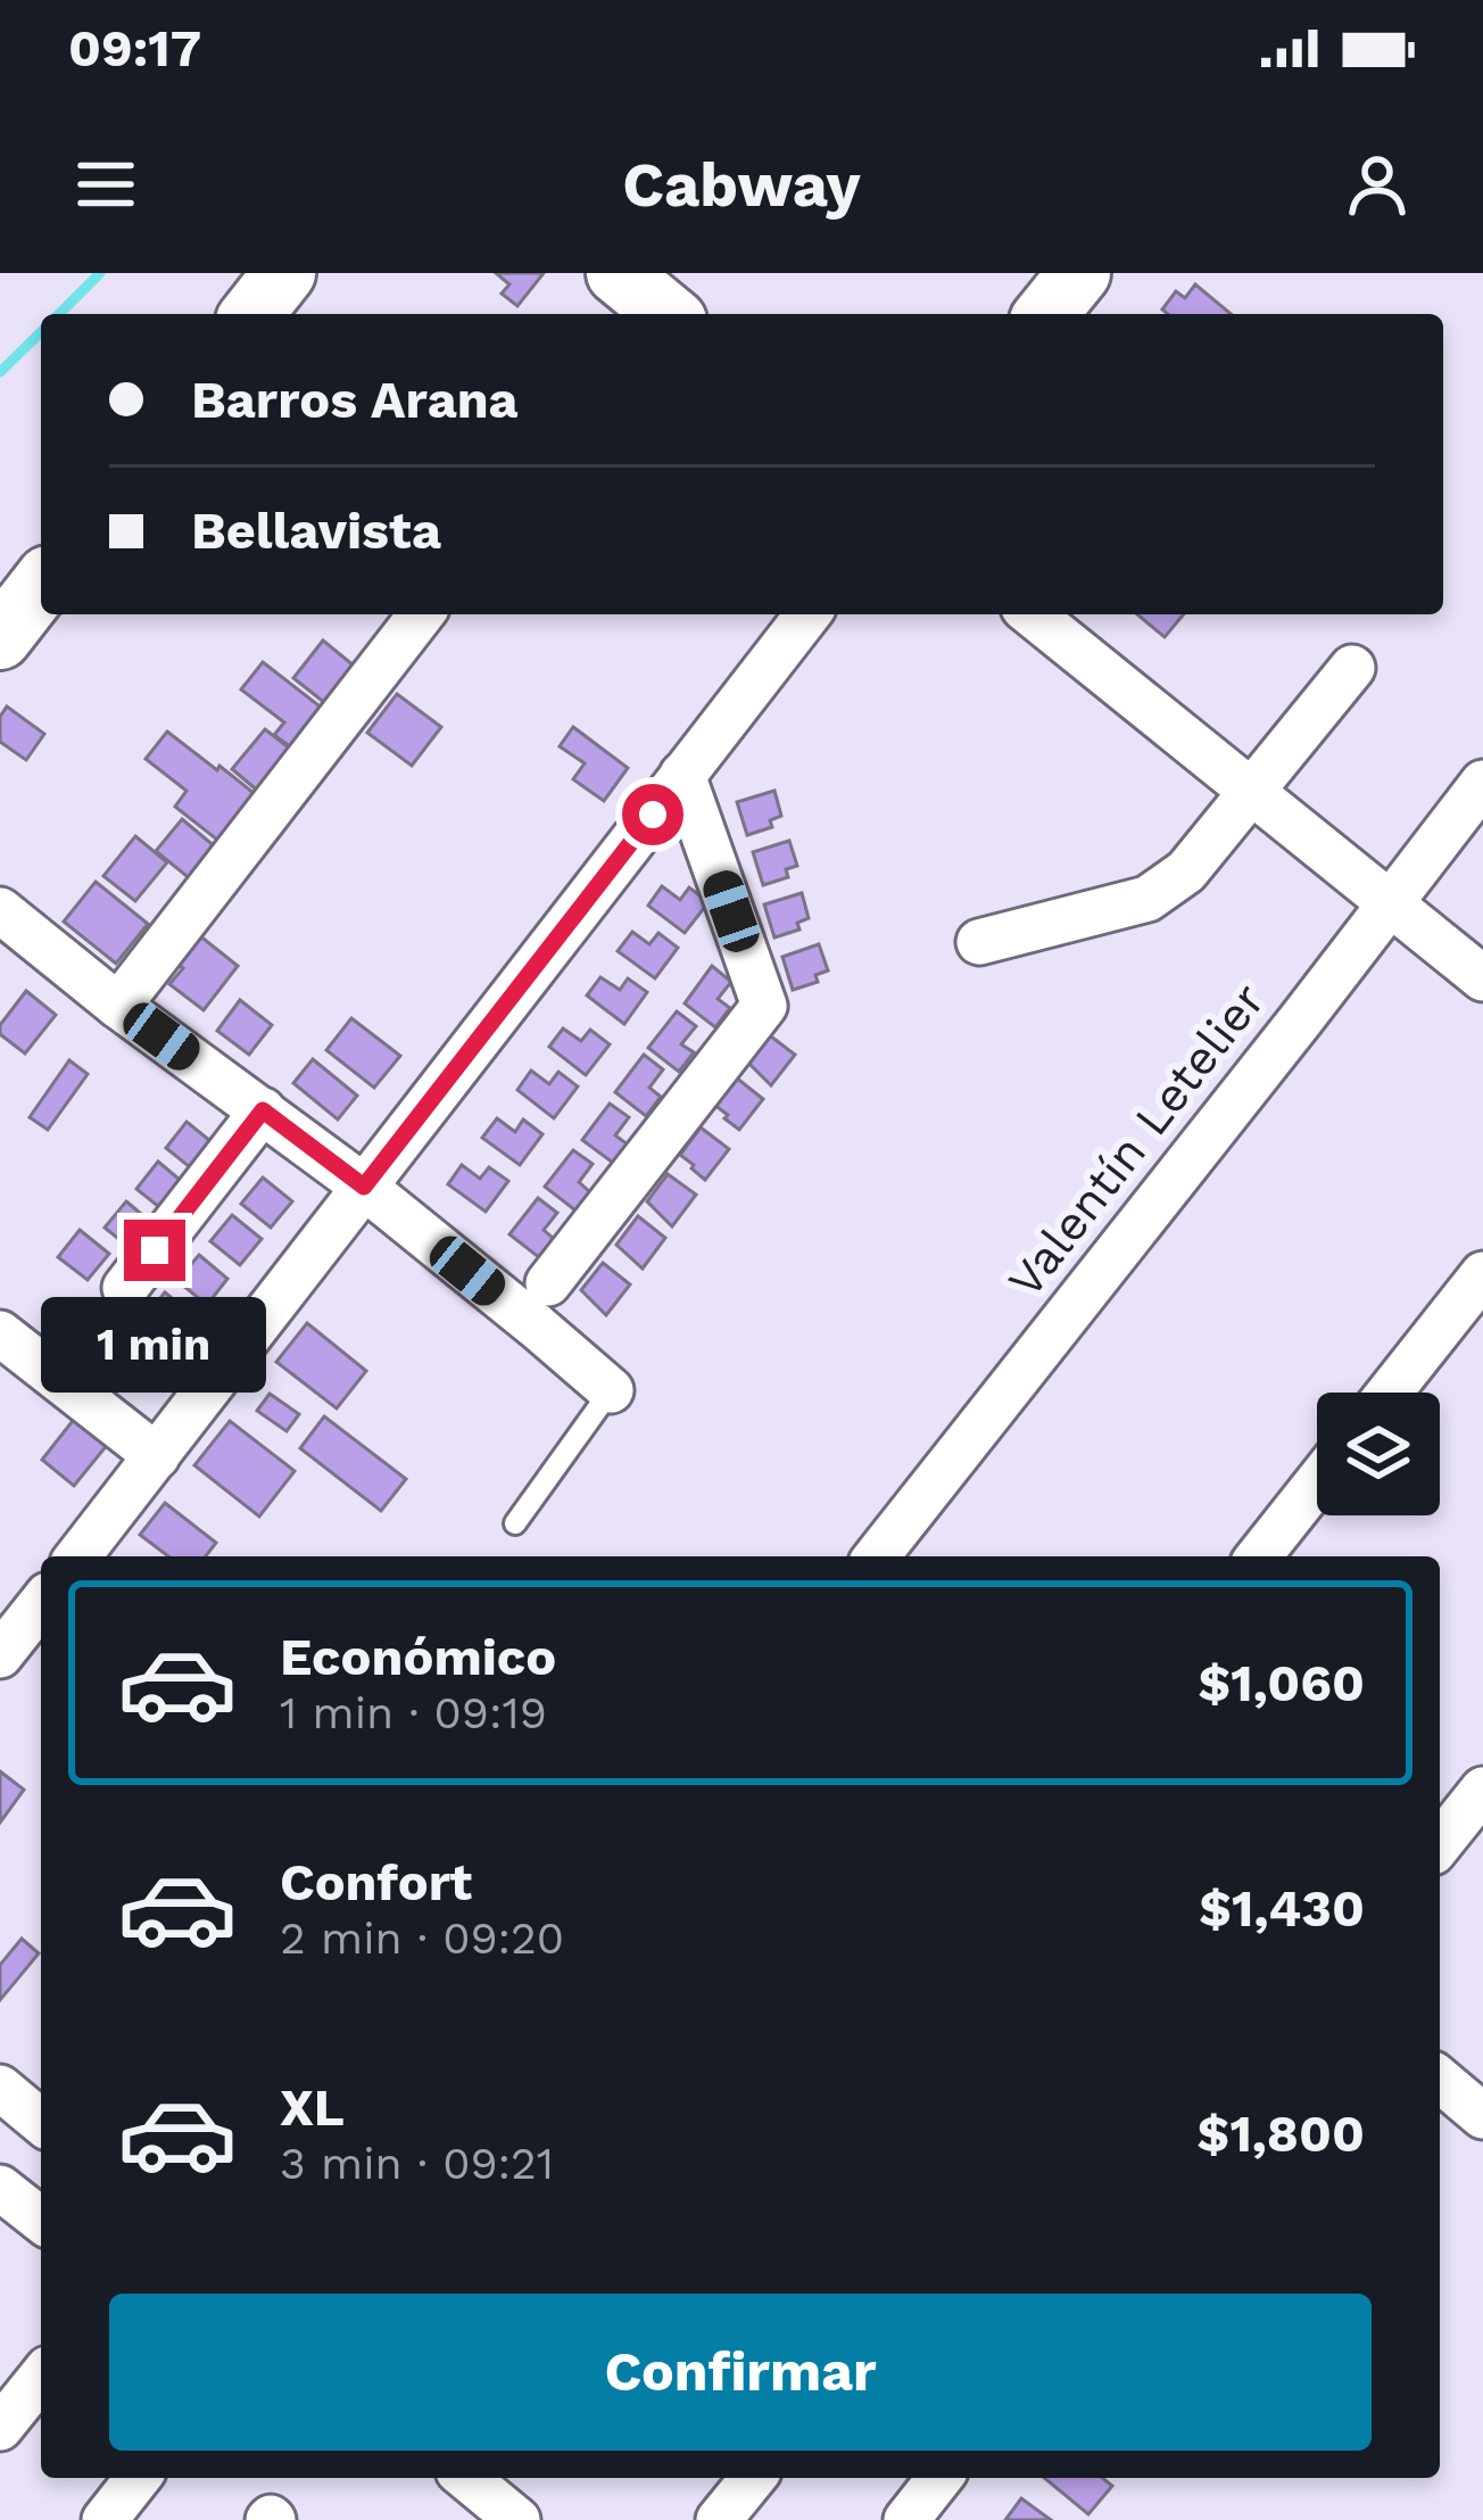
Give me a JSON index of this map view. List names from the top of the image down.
{
  "streets": {
    "street": ["Valentín Letelier"]
  },
  "page": {
    "status": "09:17",
    "header": "Cabway",
    "banner": ["Barros Arana", "Bellavista"],
    "bubble": "1 min",
    "list": [
      {
        "name": "Económico",
        "note": "1 min · 09:19",
        "value": "$1,060"
      },
      {
        "name": "Confort",
        "note": "2 min · 09:20",
        "value": "$1,430"
      },
      {
        "name": "XL",
        "note": "3 min · 09:21",
        "value": "$1,800"
      }
    ],
    "buttons": "Confirmar"
  }
}
